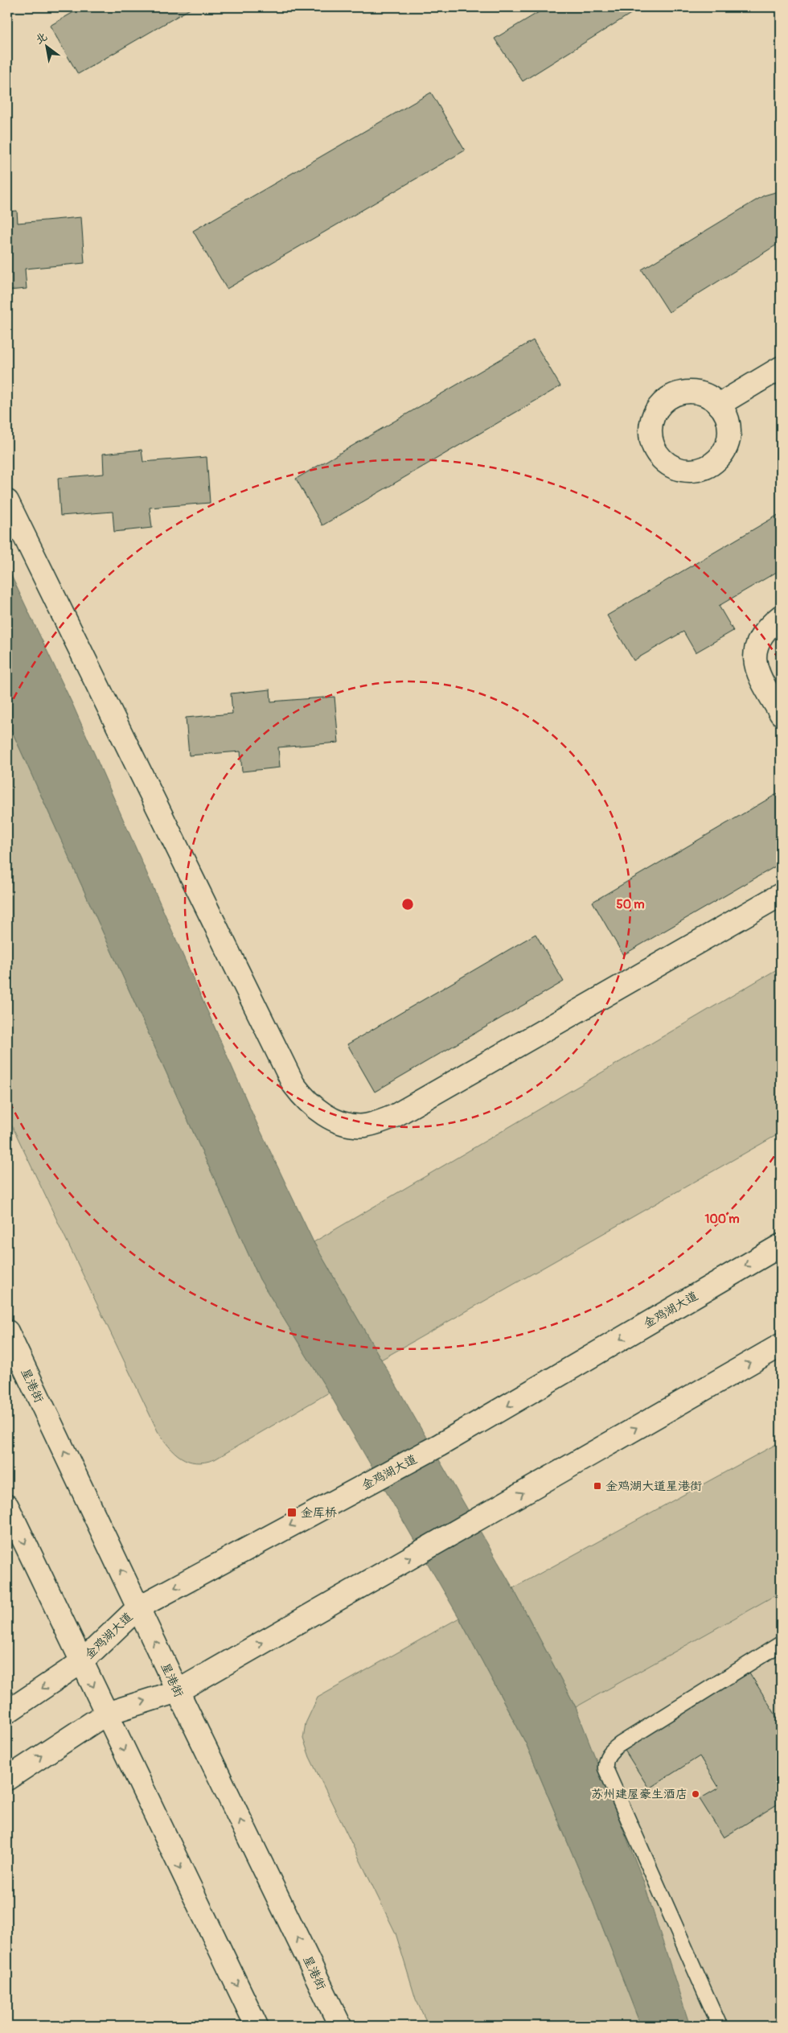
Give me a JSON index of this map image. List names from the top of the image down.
{
  "streets": {
    "main road": ["金鸡湖大道", "星港街"]
  },
  "crossings": [
    ["金鸡湖大道", "星港街"]
  ],
  "places": {
    "transit": ["金鸡湖大道星港街", "金厍桥"],
    "other": ["苏州建屋豪生酒店"]
  },
  "north": "top left",
  "rings": ["50 m", "100 m"]
}
